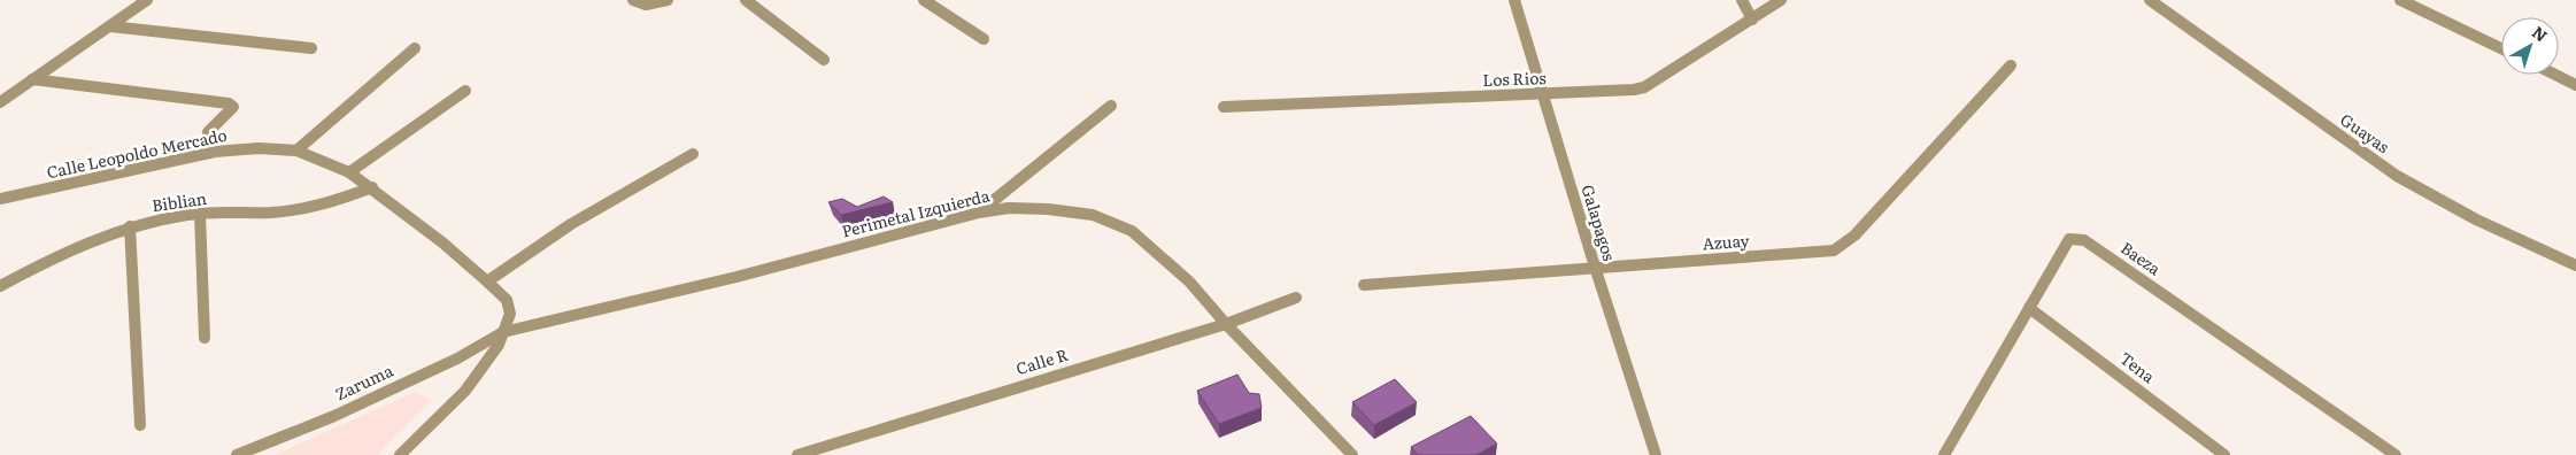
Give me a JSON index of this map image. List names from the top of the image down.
{
  "streets": {
    "street": [
      "Los Rios",
      "Guayas",
      "Calle Leopoldo Mercado",
      "Biblian",
      "Perimetal Izquierda",
      "Galapagos",
      "Azuay",
      "Baeza",
      "Calle R",
      "Tena",
      "Zaruma"
    ]
  },
  "crossings": [
    ["Los Rios", "Galapagos"],
    ["Calle Leopoldo Mercado", "Biblian"],
    ["Calle Leopoldo Mercado", "Perimetal Izquierda"],
    ["Calle Leopoldo Mercado", "Zaruma"],
    ["Perimetal Izquierda", "Calle R"],
    ["Perimetal Izquierda", "Zaruma"],
    ["Galapagos", "Azuay"],
    ["Baeza", "Tena"]
  ],
  "north": "top right"
}
